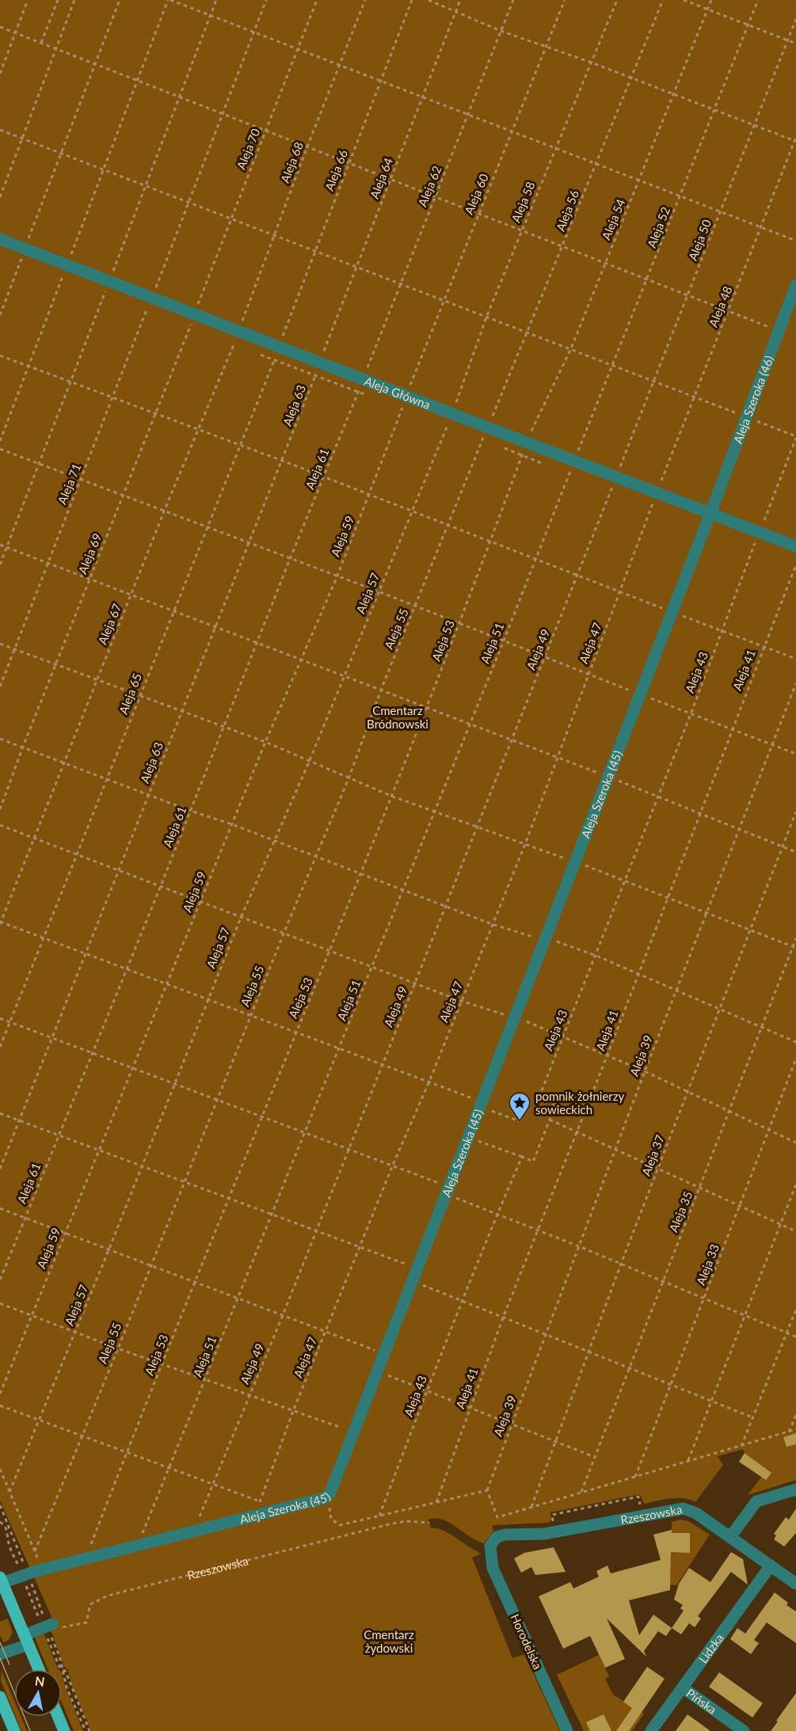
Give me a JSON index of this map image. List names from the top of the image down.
{
  "streets": {
    "street": [
      "Aleja Główna",
      "Aleja Szeroka (46)",
      "Aleja Szeroka (45)",
      "Rzeszowska",
      "Horodelska",
      "Lidzka",
      "Pińska"
    ],
    "path": [
      "Aleja 70",
      "Aleja 68",
      "Aleja 66",
      "Aleja 64",
      "Aleja 62",
      "Aleja 60",
      "Aleja 58",
      "Aleja 56",
      "Aleja 54",
      "Aleja 52",
      "Aleja 50",
      "Aleja 48",
      "Aleja 63",
      "Aleja 61",
      "Aleja 71",
      "Aleja 59",
      "Aleja 69",
      "Aleja 57",
      "Aleja 67",
      "Aleja 55",
      "Aleja 53",
      "Aleja 51",
      "Aleja 47",
      "Aleja 49",
      "Aleja 41",
      "Aleja 43",
      "Aleja 65",
      "Aleja 39",
      "Aleja 37",
      "Aleja 35",
      "Aleja 33"
    ]
  },
  "crossings": [
    ["Aleja 70", "Aleja Główna"],
    ["Aleja 70", "Aleja 69"],
    ["Aleja 68", "Aleja Główna"],
    ["Aleja 68", "Aleja 67"],
    ["Aleja 66", "Aleja Główna"],
    ["Aleja 66", "Aleja 65"],
    ["Aleja 64", "Aleja Główna"],
    ["Aleja 64", "Aleja 63"],
    ["Aleja 62", "Aleja Główna"],
    ["Aleja 62", "Aleja 61"],
    ["Aleja 60", "Aleja Główna"],
    ["Aleja 60", "Aleja 59"],
    ["Aleja 58", "Aleja Główna"],
    ["Aleja 58", "Aleja 57"],
    ["Aleja 56", "Aleja Główna"],
    ["Aleja 56", "Aleja 55"],
    ["Aleja 54", "Aleja Główna"],
    ["Aleja 54", "Aleja 53"],
    ["Aleja 52", "Aleja Główna"],
    ["Aleja 52", "Aleja 51"],
    ["Aleja 48", "Aleja Główna"],
    ["Aleja 48", "Aleja 47"],
    ["Aleja Główna", "Aleja Szeroka (46)"],
    ["Aleja Główna", "Aleja 63"],
    ["Aleja Główna", "Aleja 61"],
    ["Aleja Główna", "Aleja 71"],
    ["Aleja Główna", "Aleja 59"],
    ["Aleja Główna", "Aleja 69"],
    ["Aleja Główna", "Aleja 57"],
    ["Aleja Główna", "Aleja 67"],
    ["Aleja Główna", "Aleja 55"],
    ["Aleja Główna", "Aleja 53"],
    ["Aleja Główna", "Aleja 51"],
    ["Aleja Główna", "Aleja 47"],
    ["Aleja Główna", "Aleja 43"],
    ["Aleja Główna", "Aleja 65"],
    ["Aleja Szeroka (46)", "Aleja Szeroka (45)"],
    ["Aleja 53", "Aleja Szeroka (45)"],
    ["Aleja 51", "Aleja Szeroka (45)"],
    ["Aleja 47", "Aleja Szeroka (45)"],
    ["Aleja 49", "Aleja Szeroka (45)"],
    ["Rzeszowska", "Horodelska"],
    ["Lidzka", "Pińska"]
  ],
  "parks": ["Cmentarz Bródnowski", "Cmentarz żydowski"],
  "places": {
    "place": ["pomnik żołnierzy sowieckich"]
  },
  "north": "top"
}
